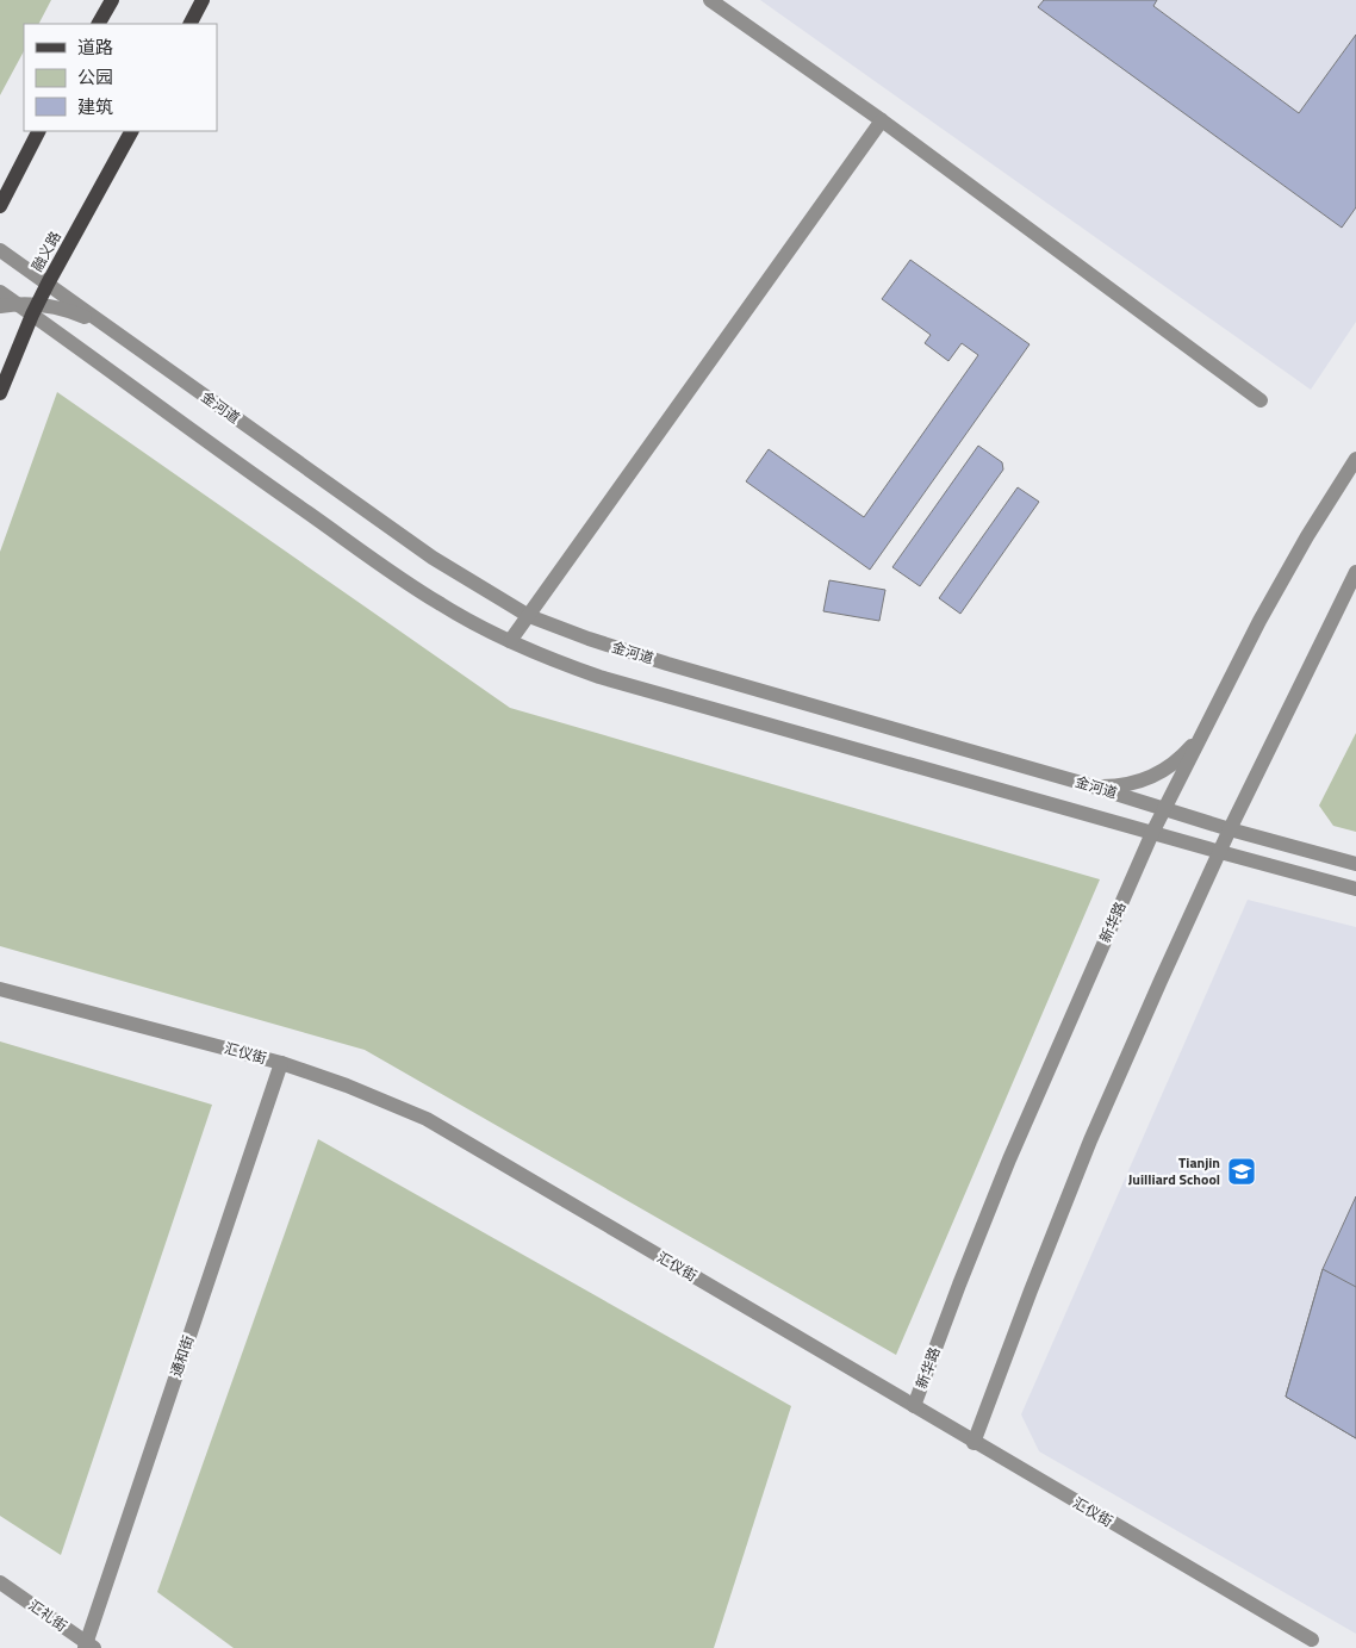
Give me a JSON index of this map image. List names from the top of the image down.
{
  "streets": {
    "main road": ["融义路"],
    "street": [
      "金河道",
      "新华路",
      "汇仪街",
      "通和街",
      "汇礼街"
    ]
  },
  "crossings": [
    ["融义路", "金河道"],
    ["金河道", "新华路"],
    ["新华路", "汇仪街"],
    ["汇仪街", "通和街"],
    ["通和街", "汇礼街"]
  ],
  "places": {
    "school or university": ["Tianjin Juilliard School"]
  },
  "legend": ["道路", "公园", "建筑"]
}
